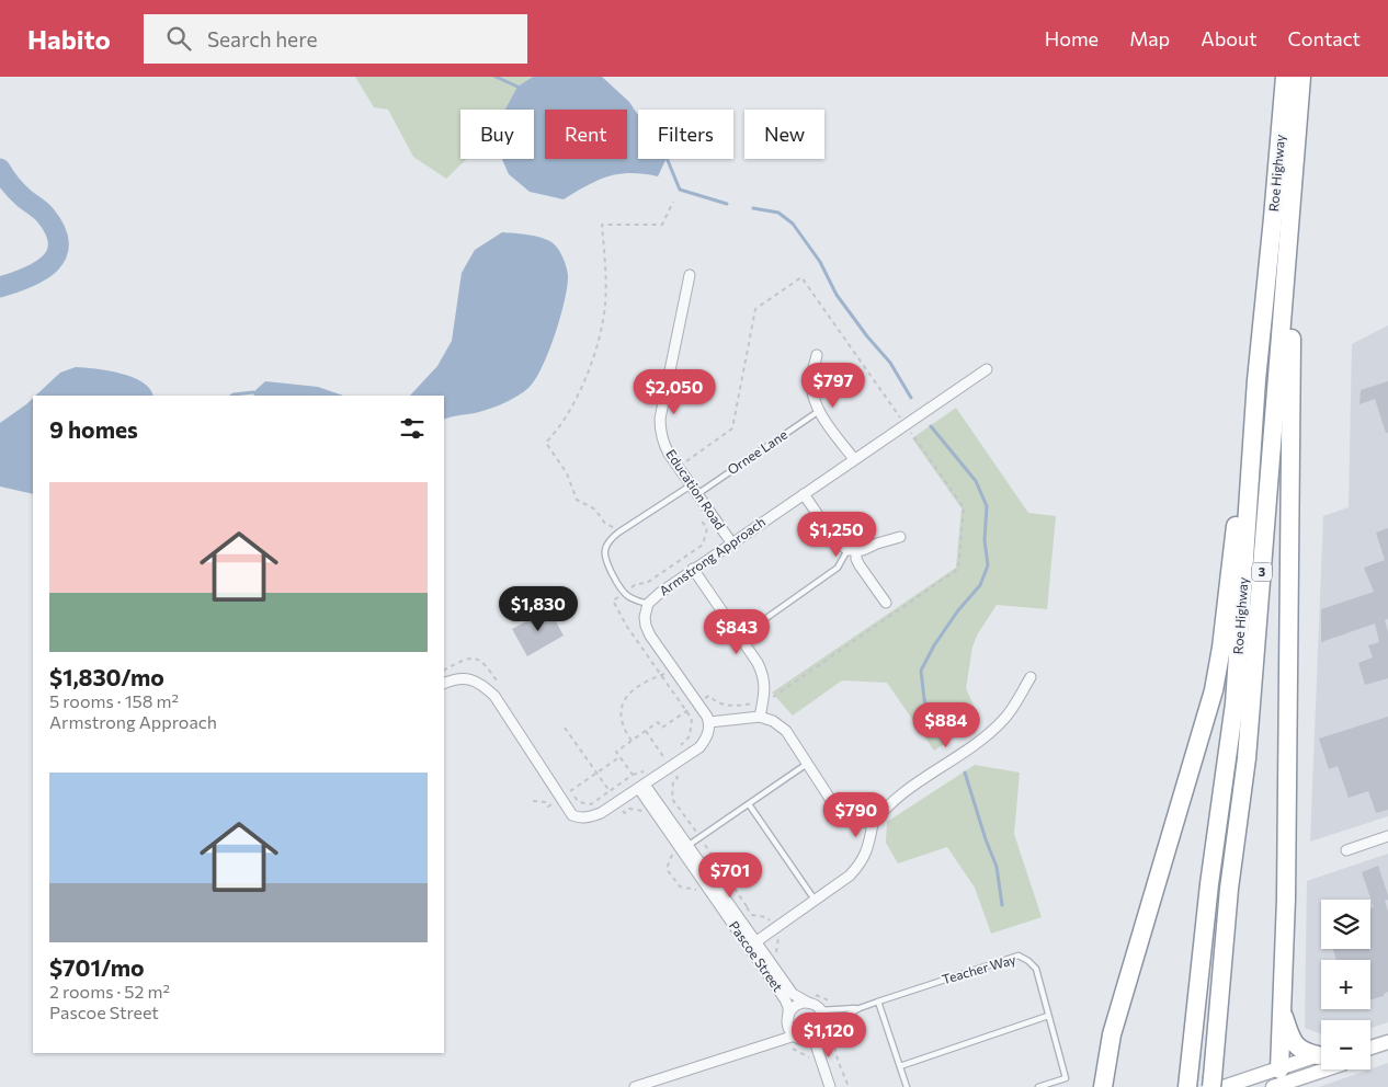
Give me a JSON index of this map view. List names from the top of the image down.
{
  "streets": {
    "highway": ["Roe Highway", "3"],
    "street": ["Education Road", "Armstrong Approach", "Pascoe Street"],
    "lane": ["Ornee Lane", "Teacher Way"]
  },
  "crossings": [
    ["Ornee Lane", "Education Road"],
    ["Education Road", "Armstrong Approach"],
    ["Pascoe Street", "Teacher Way"]
  ],
  "page": {
    "header": "Habito",
    "search": "Search here",
    "nav": [
      "Home",
      "Map",
      "About",
      "Contact"
    ],
    "chip": [
      "Buy",
      "Rent",
      "Filters",
      "New"
    ],
    "price": [
      "$797",
      "$2,050",
      "$1,250",
      "$1,830",
      "$843",
      "$884",
      "$790",
      "$701",
      "$1,120"
    ],
    "heading": "9 homes",
    "list": [
      {
        "name": "$1,830/mo",
        "note": "5 rooms · 158 m² · Armstrong Approach"
      },
      {
        "name": "$701/mo",
        "note": "2 rooms · 52 m² · Pascoe Street"
      }
    ],
    "map_buttons": ["+", "−"]
  }
}
